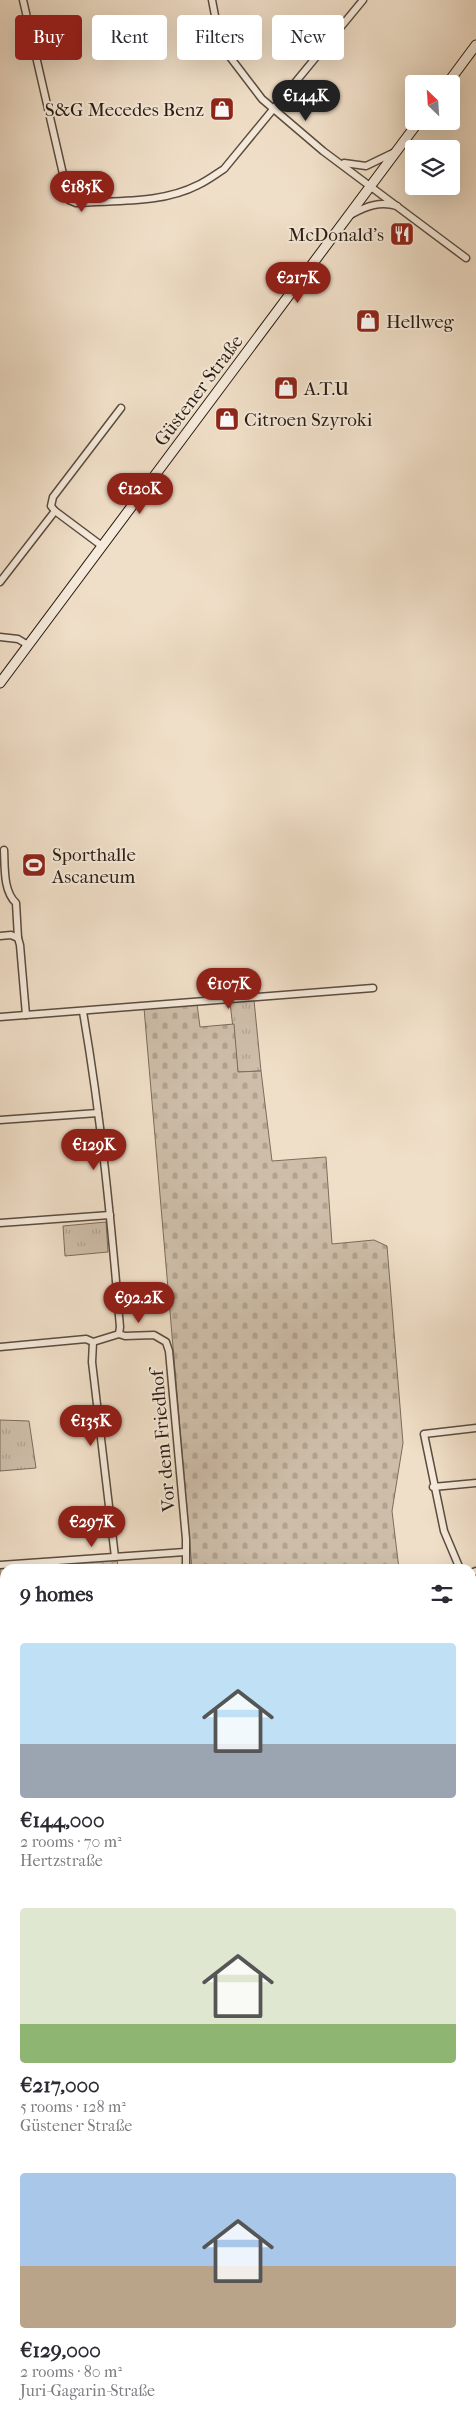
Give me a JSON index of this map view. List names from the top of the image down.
{
  "streets": {
    "main road": ["Güstener Straße"],
    "street": ["Vor dem Friedhof"]
  },
  "places": {
    "shop": [
      "S&G Mecedes Benz",
      "Hellweg",
      "A.T.U",
      "Citroen Szyroki"
    ],
    "restaurant": ["McDonald's"],
    "sports": ["Sporthalle Ascaneum"]
  },
  "north": "top left",
  "page": {
    "chip": [
      "Buy",
      "Rent",
      "Filters",
      "New"
    ],
    "price": [
      "€144K",
      "€185K",
      "€217K",
      "€120K",
      "€107K",
      "€129K",
      "€92.2K",
      "€135K",
      "€297K"
    ],
    "heading": "9 homes",
    "list": [
      {
        "name": "€144,000",
        "note": "2 rooms · 70 m² · Hertzstraße"
      },
      {
        "name": "€217,000",
        "note": "5 rooms · 128 m² · Güstener Straße"
      },
      {
        "name": "€129,000",
        "note": "2 rooms · 80 m² · Juri-Gagarin-Straße"
      }
    ]
  }
}
